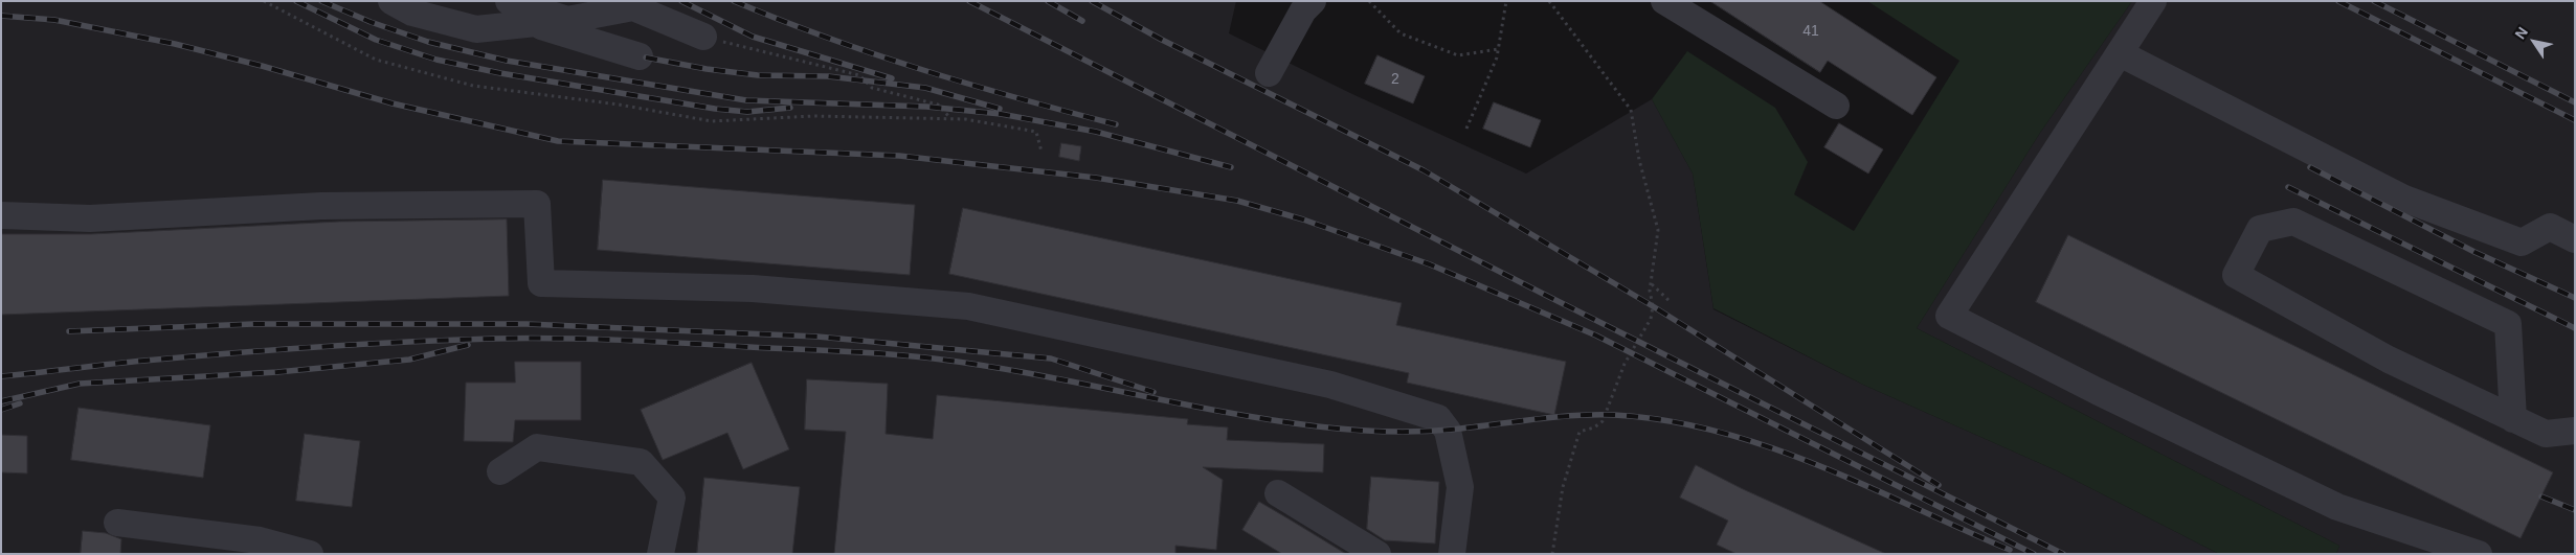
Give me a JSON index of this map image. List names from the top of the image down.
{
  "house_numbers": ["41", "2"],
  "north": "top left"
}
